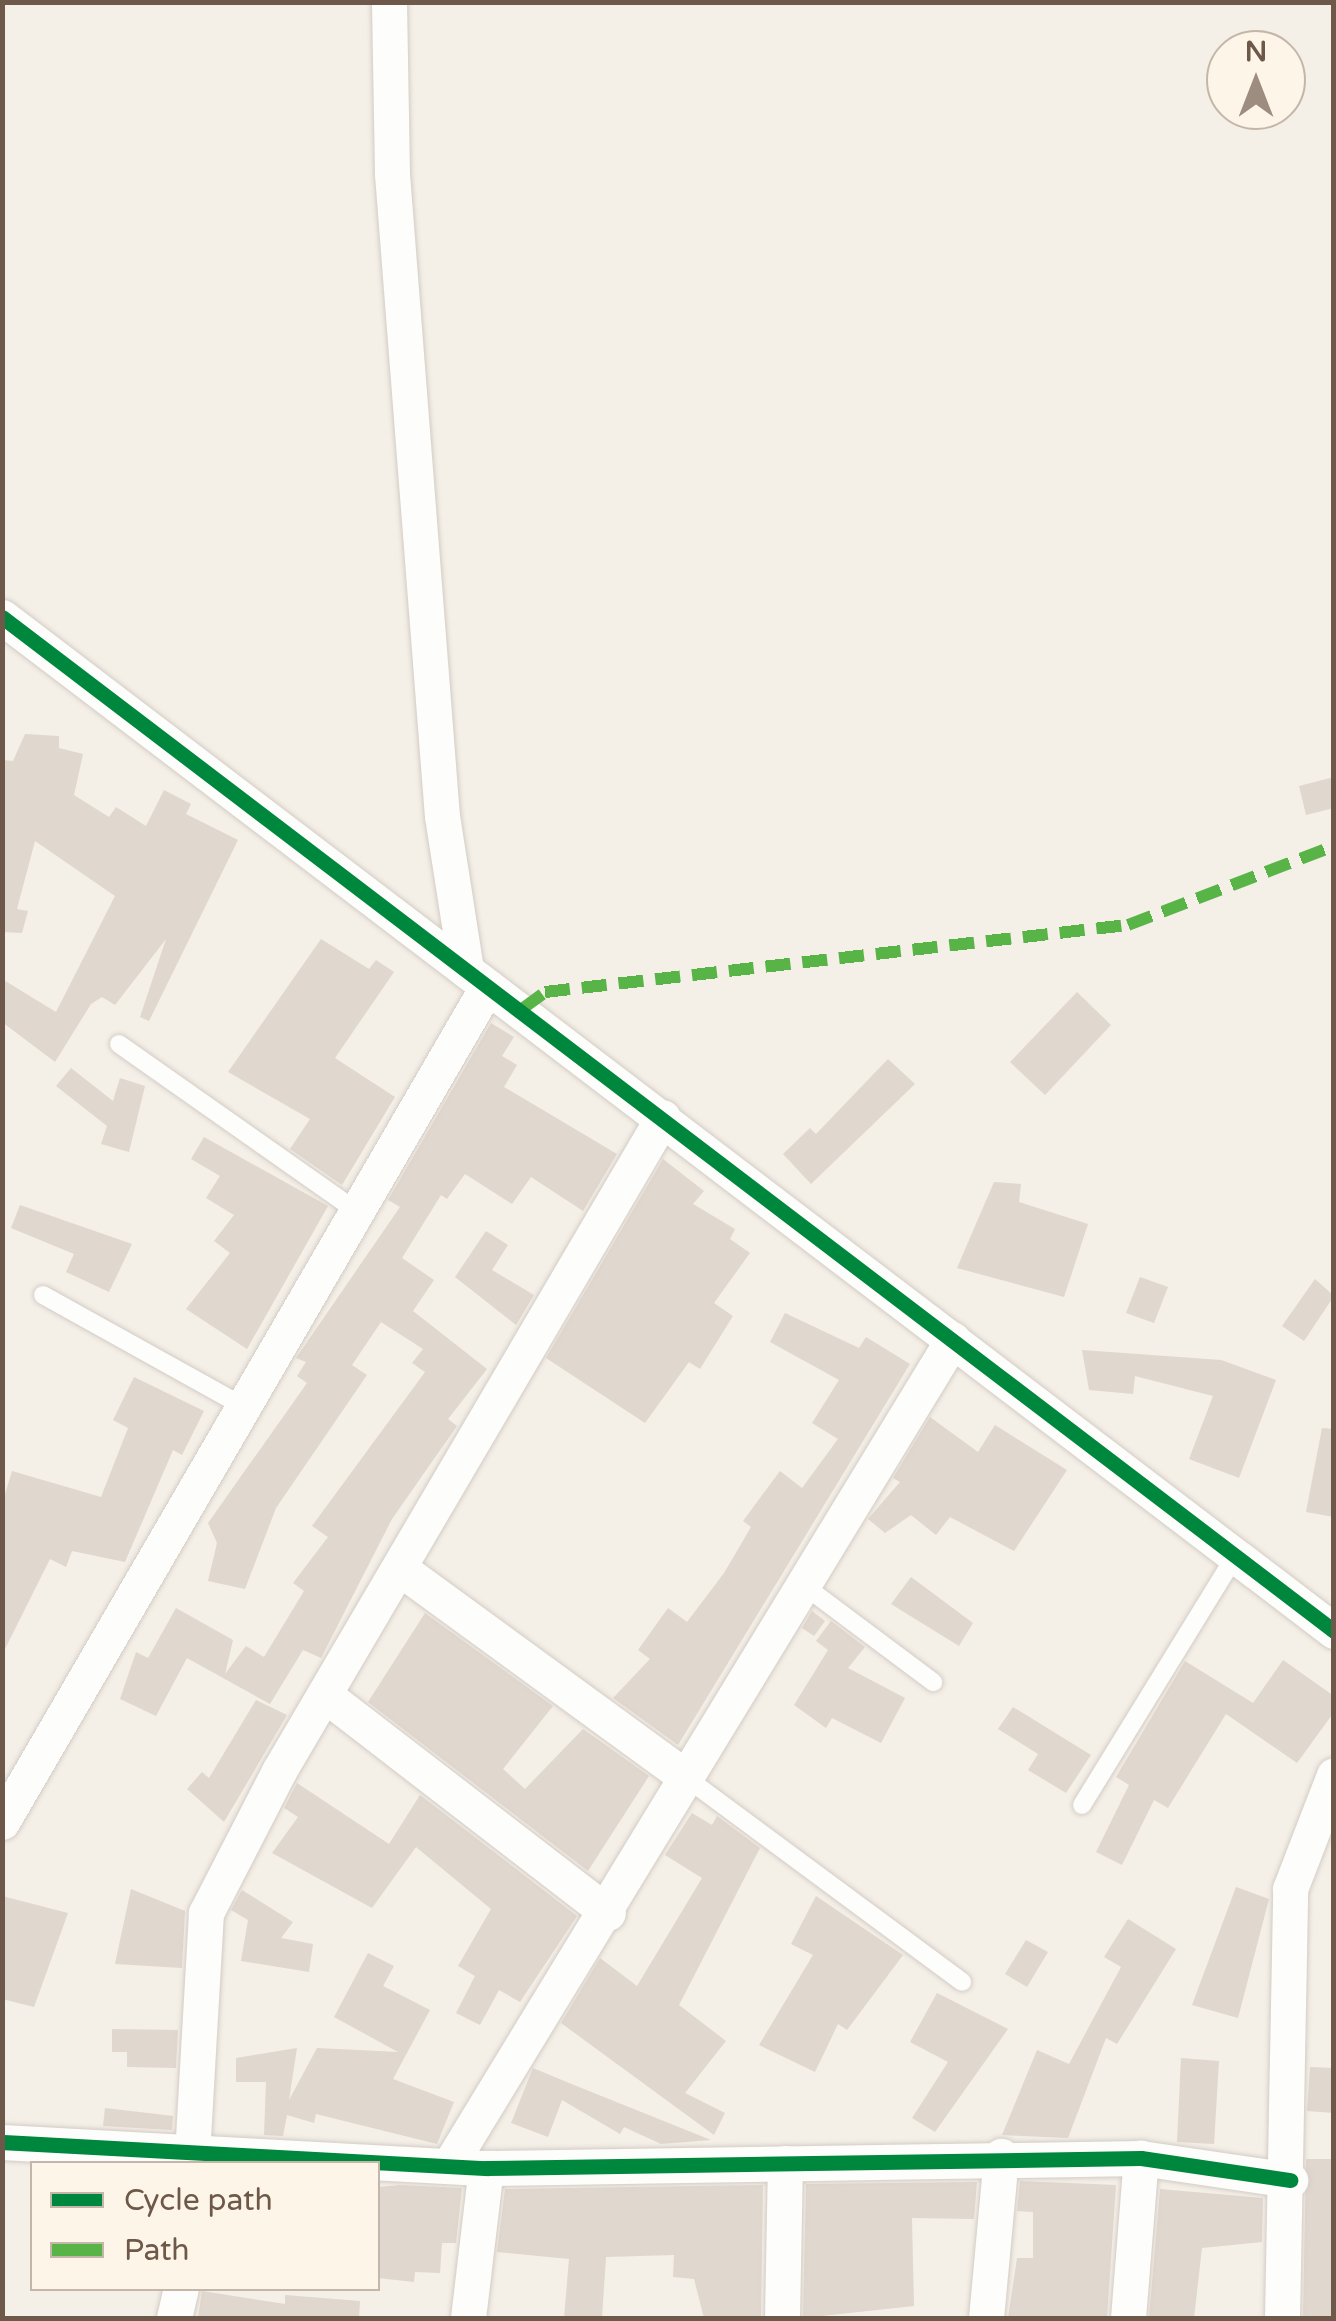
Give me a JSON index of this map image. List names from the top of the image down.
{
  "legend": ["Cycle path", "Path"],
  "north": "top"
}
